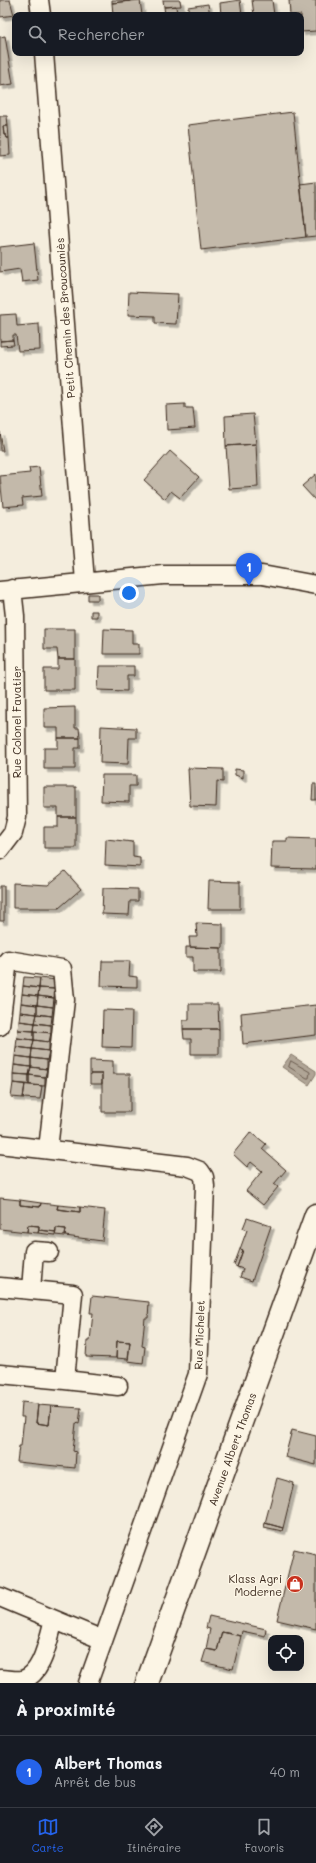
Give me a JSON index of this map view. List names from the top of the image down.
{
  "streets": {
    "main road": ["Avenue Albert Thomas"],
    "street": ["Petit Chemin des Broucouniès", "Rue Colonel Favatier", "Rue Michelet"]
  },
  "places": {
    "shop": ["Klass Agri Moderne"]
  },
  "page": {
    "search": "Rechercher",
    "pins": "1",
    "heading": "À proximité",
    "list": [
      {
        "mark": "1",
        "name": "Albert Thomas",
        "note": "Arrêt de bus",
        "value": "40 m"
      }
    ],
    "nav": ["Carte", "Itinéraire", "Favoris"]
  }
}
